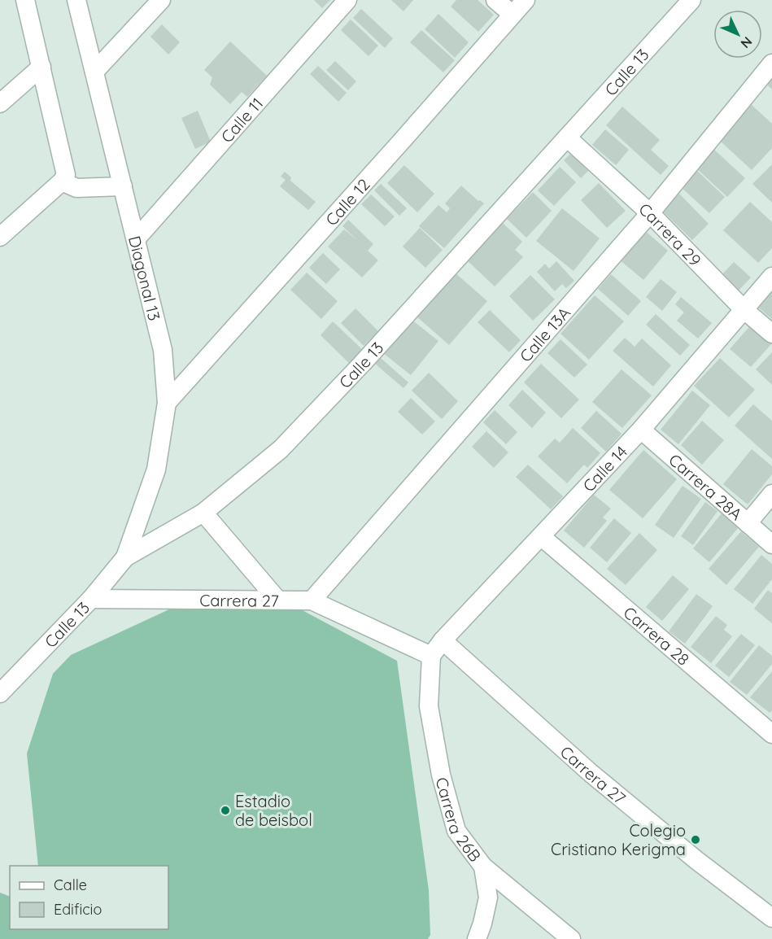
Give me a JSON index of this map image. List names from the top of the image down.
{
  "streets": {
    "street": [
      "Calle 13",
      "Calle 11",
      "Calle 12",
      "Carrera 29",
      "Diagonal 13",
      "Calle 13A",
      "Calle 14",
      "Carrera 28A",
      "Carrera 27",
      "Carrera 28",
      "Carrera 26B"
    ]
  },
  "crossings": [
    ["Calle 13", "Carrera 29"],
    ["Calle 13", "Diagonal 13"],
    ["Calle 13", "Carrera 27"],
    ["Calle 11", "Diagonal 13"],
    ["Calle 12", "Diagonal 13"],
    ["Carrera 29", "Calle 13A"],
    ["Carrera 29", "Calle 14"],
    ["Calle 13A", "Carrera 27"],
    ["Calle 14", "Carrera 28A"],
    ["Calle 14", "Carrera 27"],
    ["Calle 14", "Carrera 28"],
    ["Calle 14", "Carrera 26B"],
    ["Carrera 27", "Carrera 26B"]
  ],
  "places": ["Estadio de beisbol", "Colegio Cristiano Kerigma"],
  "legend": ["Calle", "Edificio"],
  "north": "bottom right"
}
